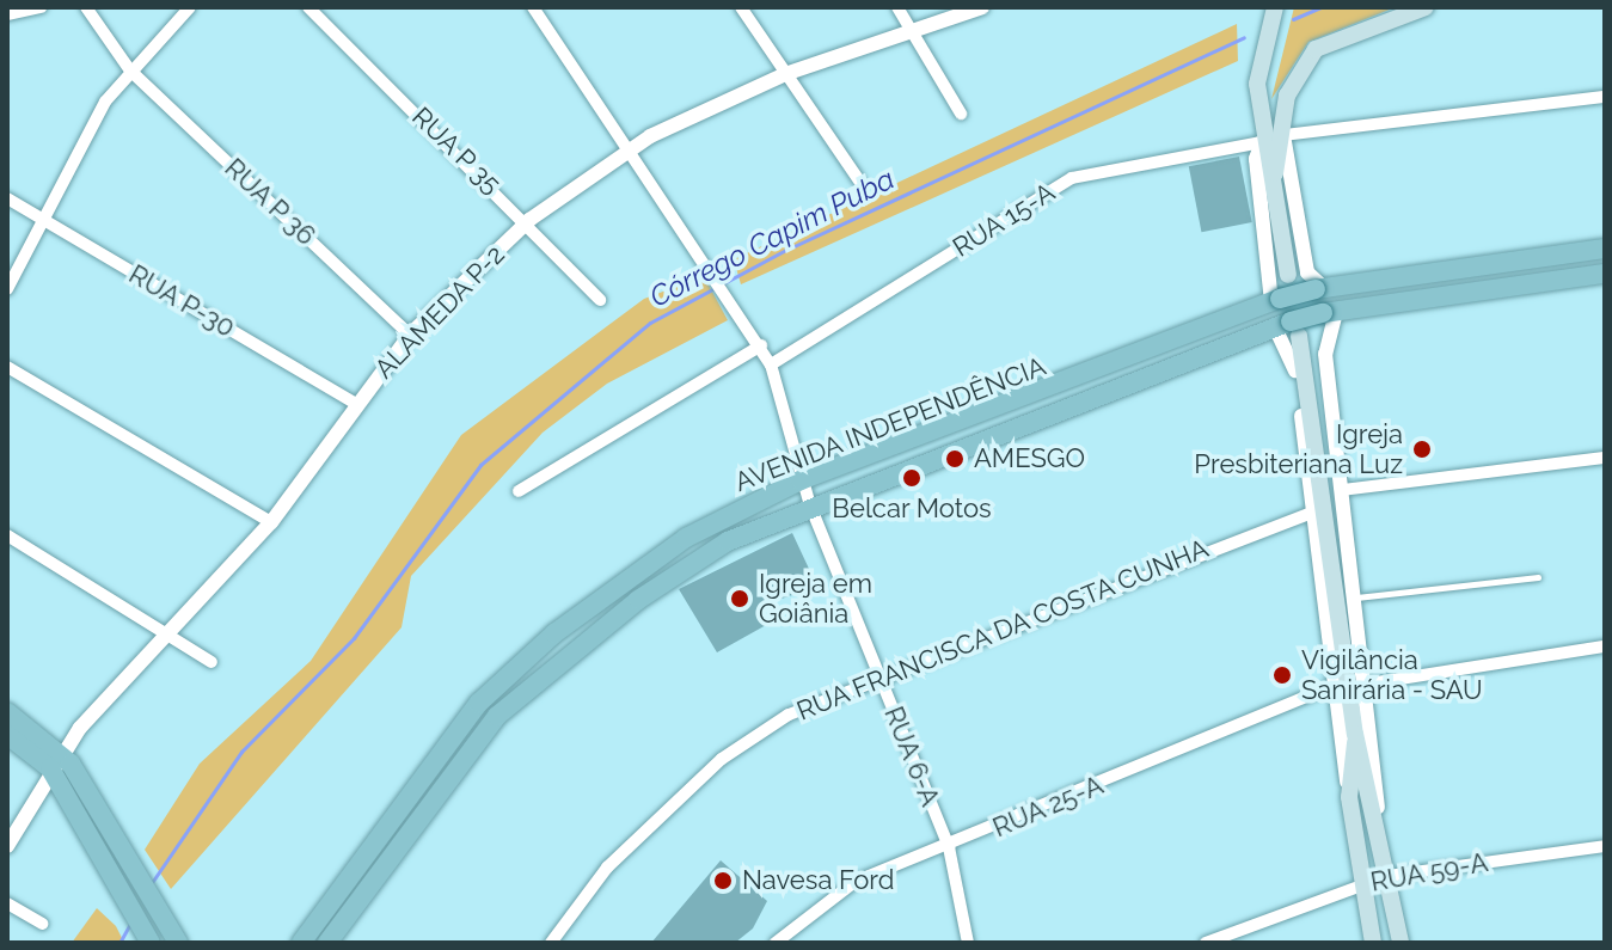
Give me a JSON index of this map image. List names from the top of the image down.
{
  "streets": {
    "main road": ["AVENIDA INDEPENDÊNCIA"],
    "street": [
      "RUA P 35",
      "RUA P 36",
      "RUA 15-A",
      "RUA P-30",
      "ALAMEDA P-2",
      "RUA FRANCISCA DA COSTA CUNHA",
      "RUA 6-A",
      "RUA 25-A",
      "RUA 59-A"
    ]
  },
  "crossings": [
    ["RUA P 35", "ALAMEDA P-2"],
    ["RUA P 36", "ALAMEDA P-2"],
    ["RUA 15-A", "RUA 6-A"],
    ["RUA P-30", "ALAMEDA P-2"],
    ["ALAMEDA P-2", "RUA 6-A"],
    ["AVENIDA INDEPENDÊNCIA", "RUA 6-A"],
    ["RUA FRANCISCA DA COSTA CUNHA", "RUA 6-A"],
    ["RUA 6-A", "RUA 25-A"]
  ],
  "water": ["Córrego Capim Puba"],
  "places": [
    "Igreja Presbiteriana Luz",
    "AMESGO",
    "Belcar Motos",
    "Igreja em Goiânia",
    "Vigilância Sanirária - SAU",
    "Navesa Ford"
  ]
}
